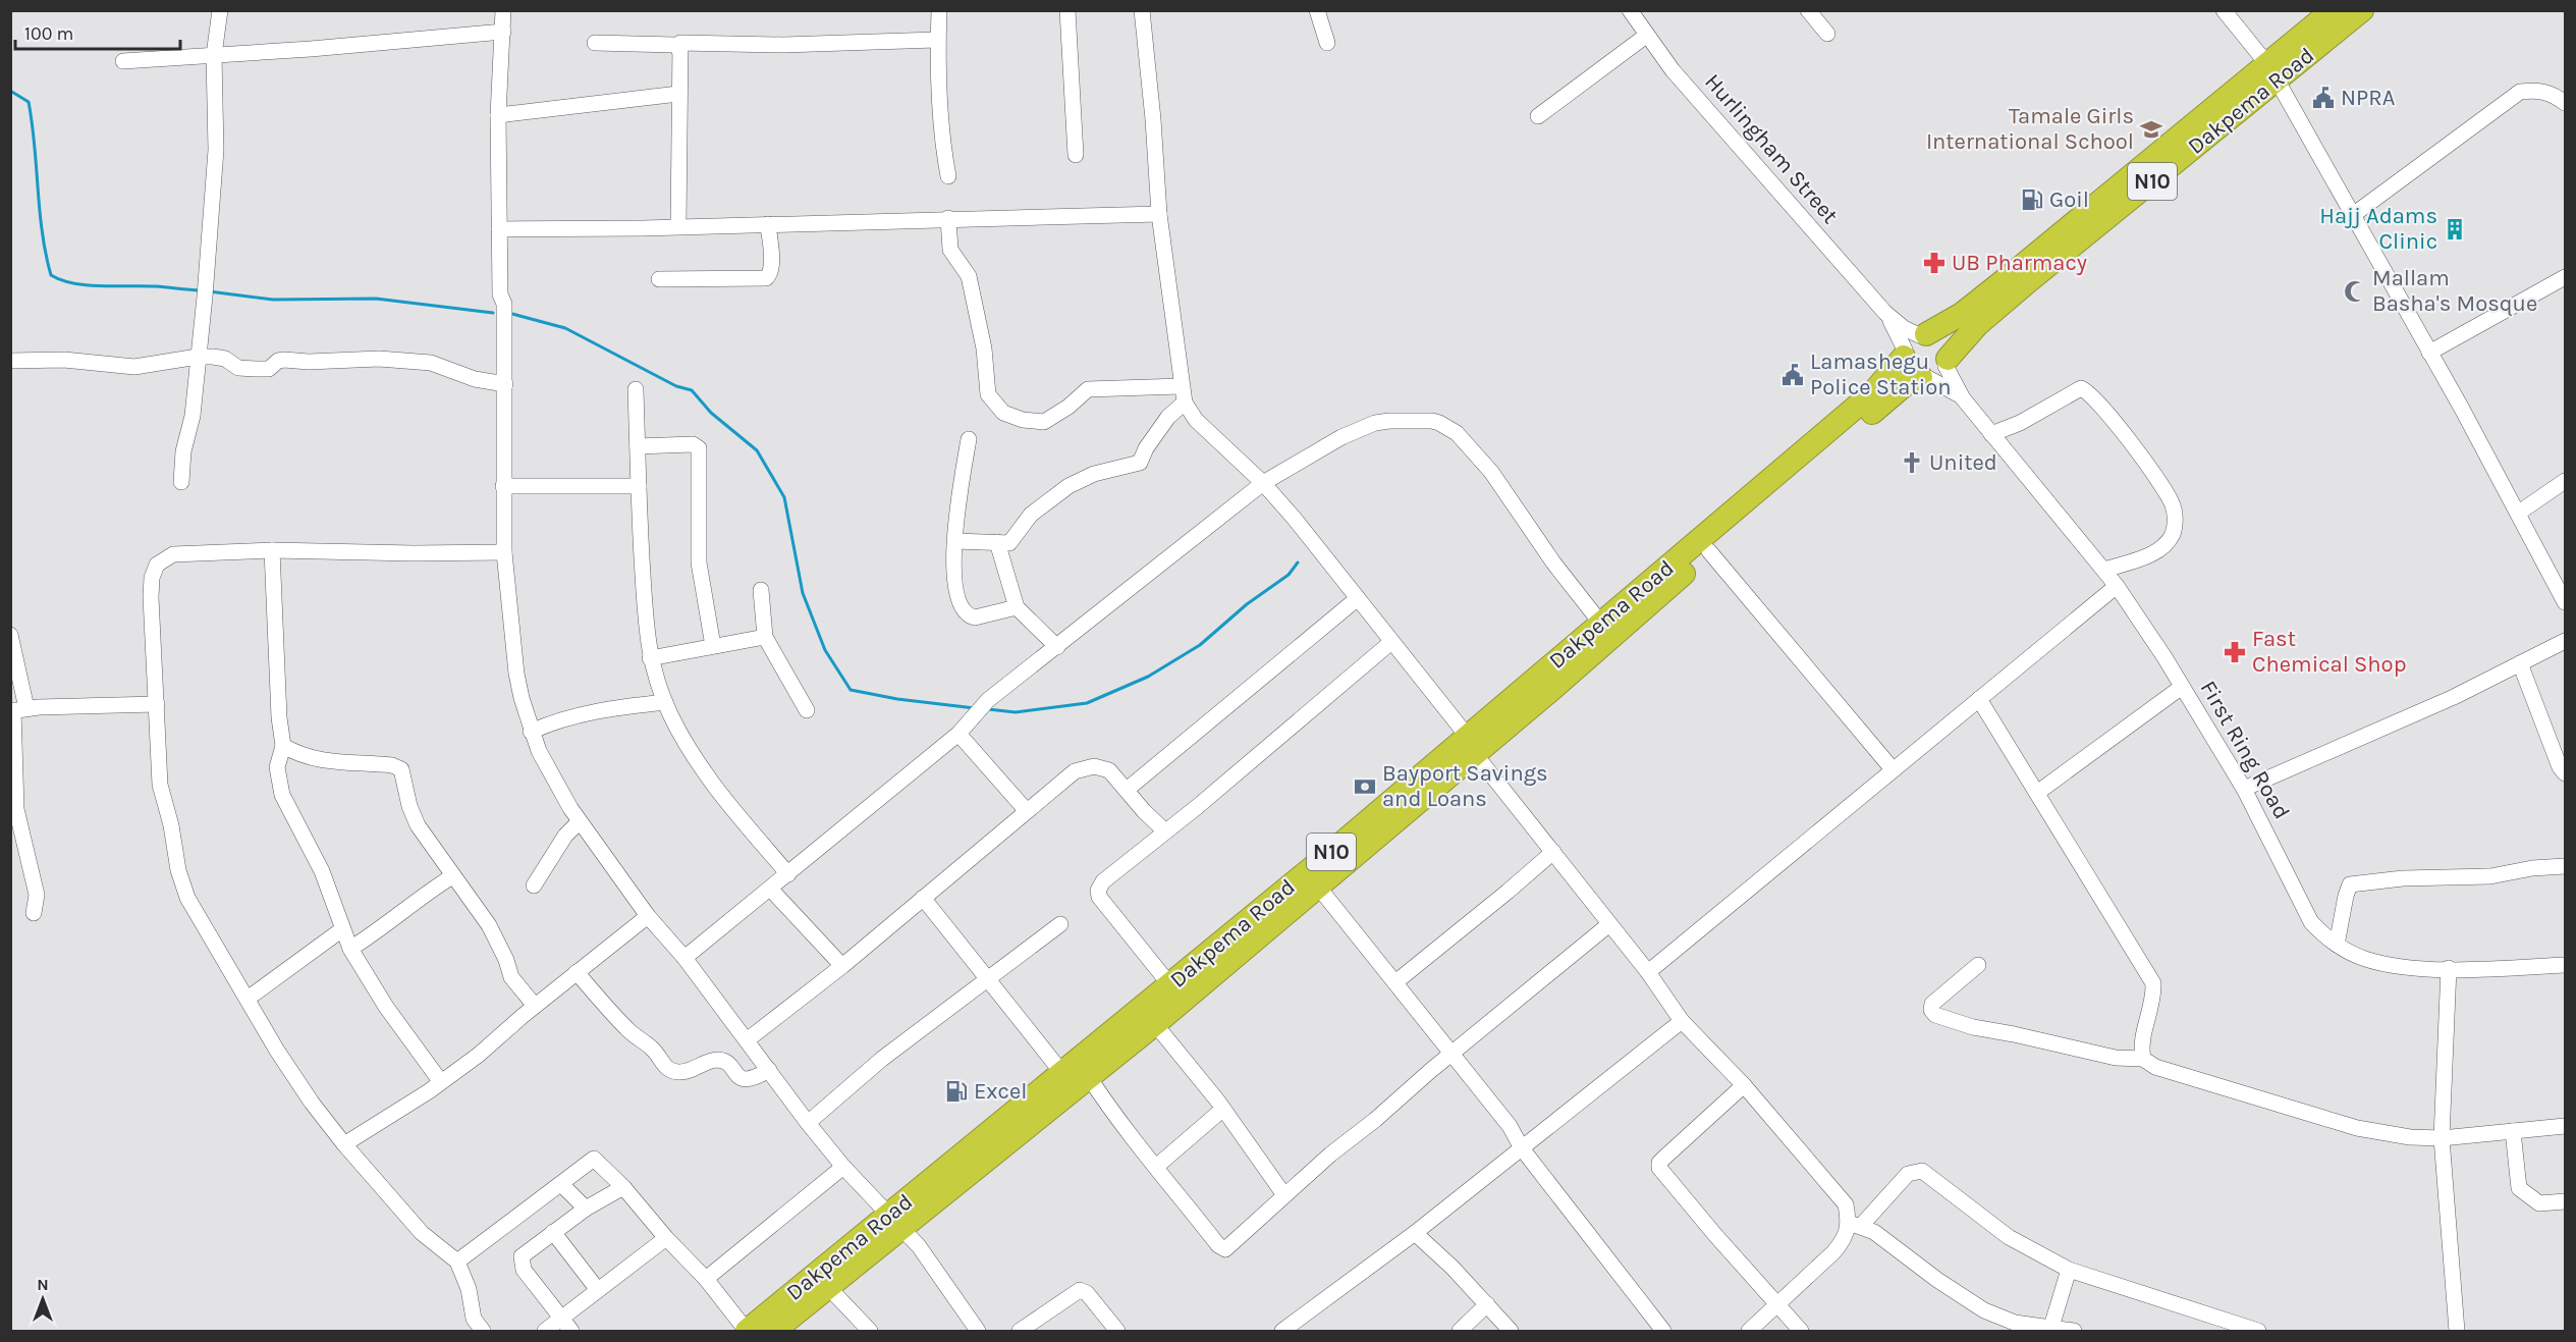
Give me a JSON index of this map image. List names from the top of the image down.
{
  "streets": {
    "highway": ["Dakpema Road", "N10"],
    "street": ["Hurlingham Street", "First Ring Road"]
  },
  "crossings": [
    ["Dakpema Road", "Hurlingham Street"],
    ["Dakpema Road", "First Ring Road"]
  ],
  "places": {
    "public building": ["NPRA", "Lamashegu Police Station"],
    "school or university": ["Tamale Girls International School"],
    "fuel station": ["Goil", "Excel"],
    "building": ["Hajj Adams Clinic"],
    "pharmacy": ["UB Pharmacy", "Fast Chemical Shop"],
    "mosque": ["Mallam Basha's Mosque"],
    "church": ["United"],
    "bank": ["Bayport Savings and Loans"]
  },
  "scale_bar": "100 m",
  "north": "top"
}
